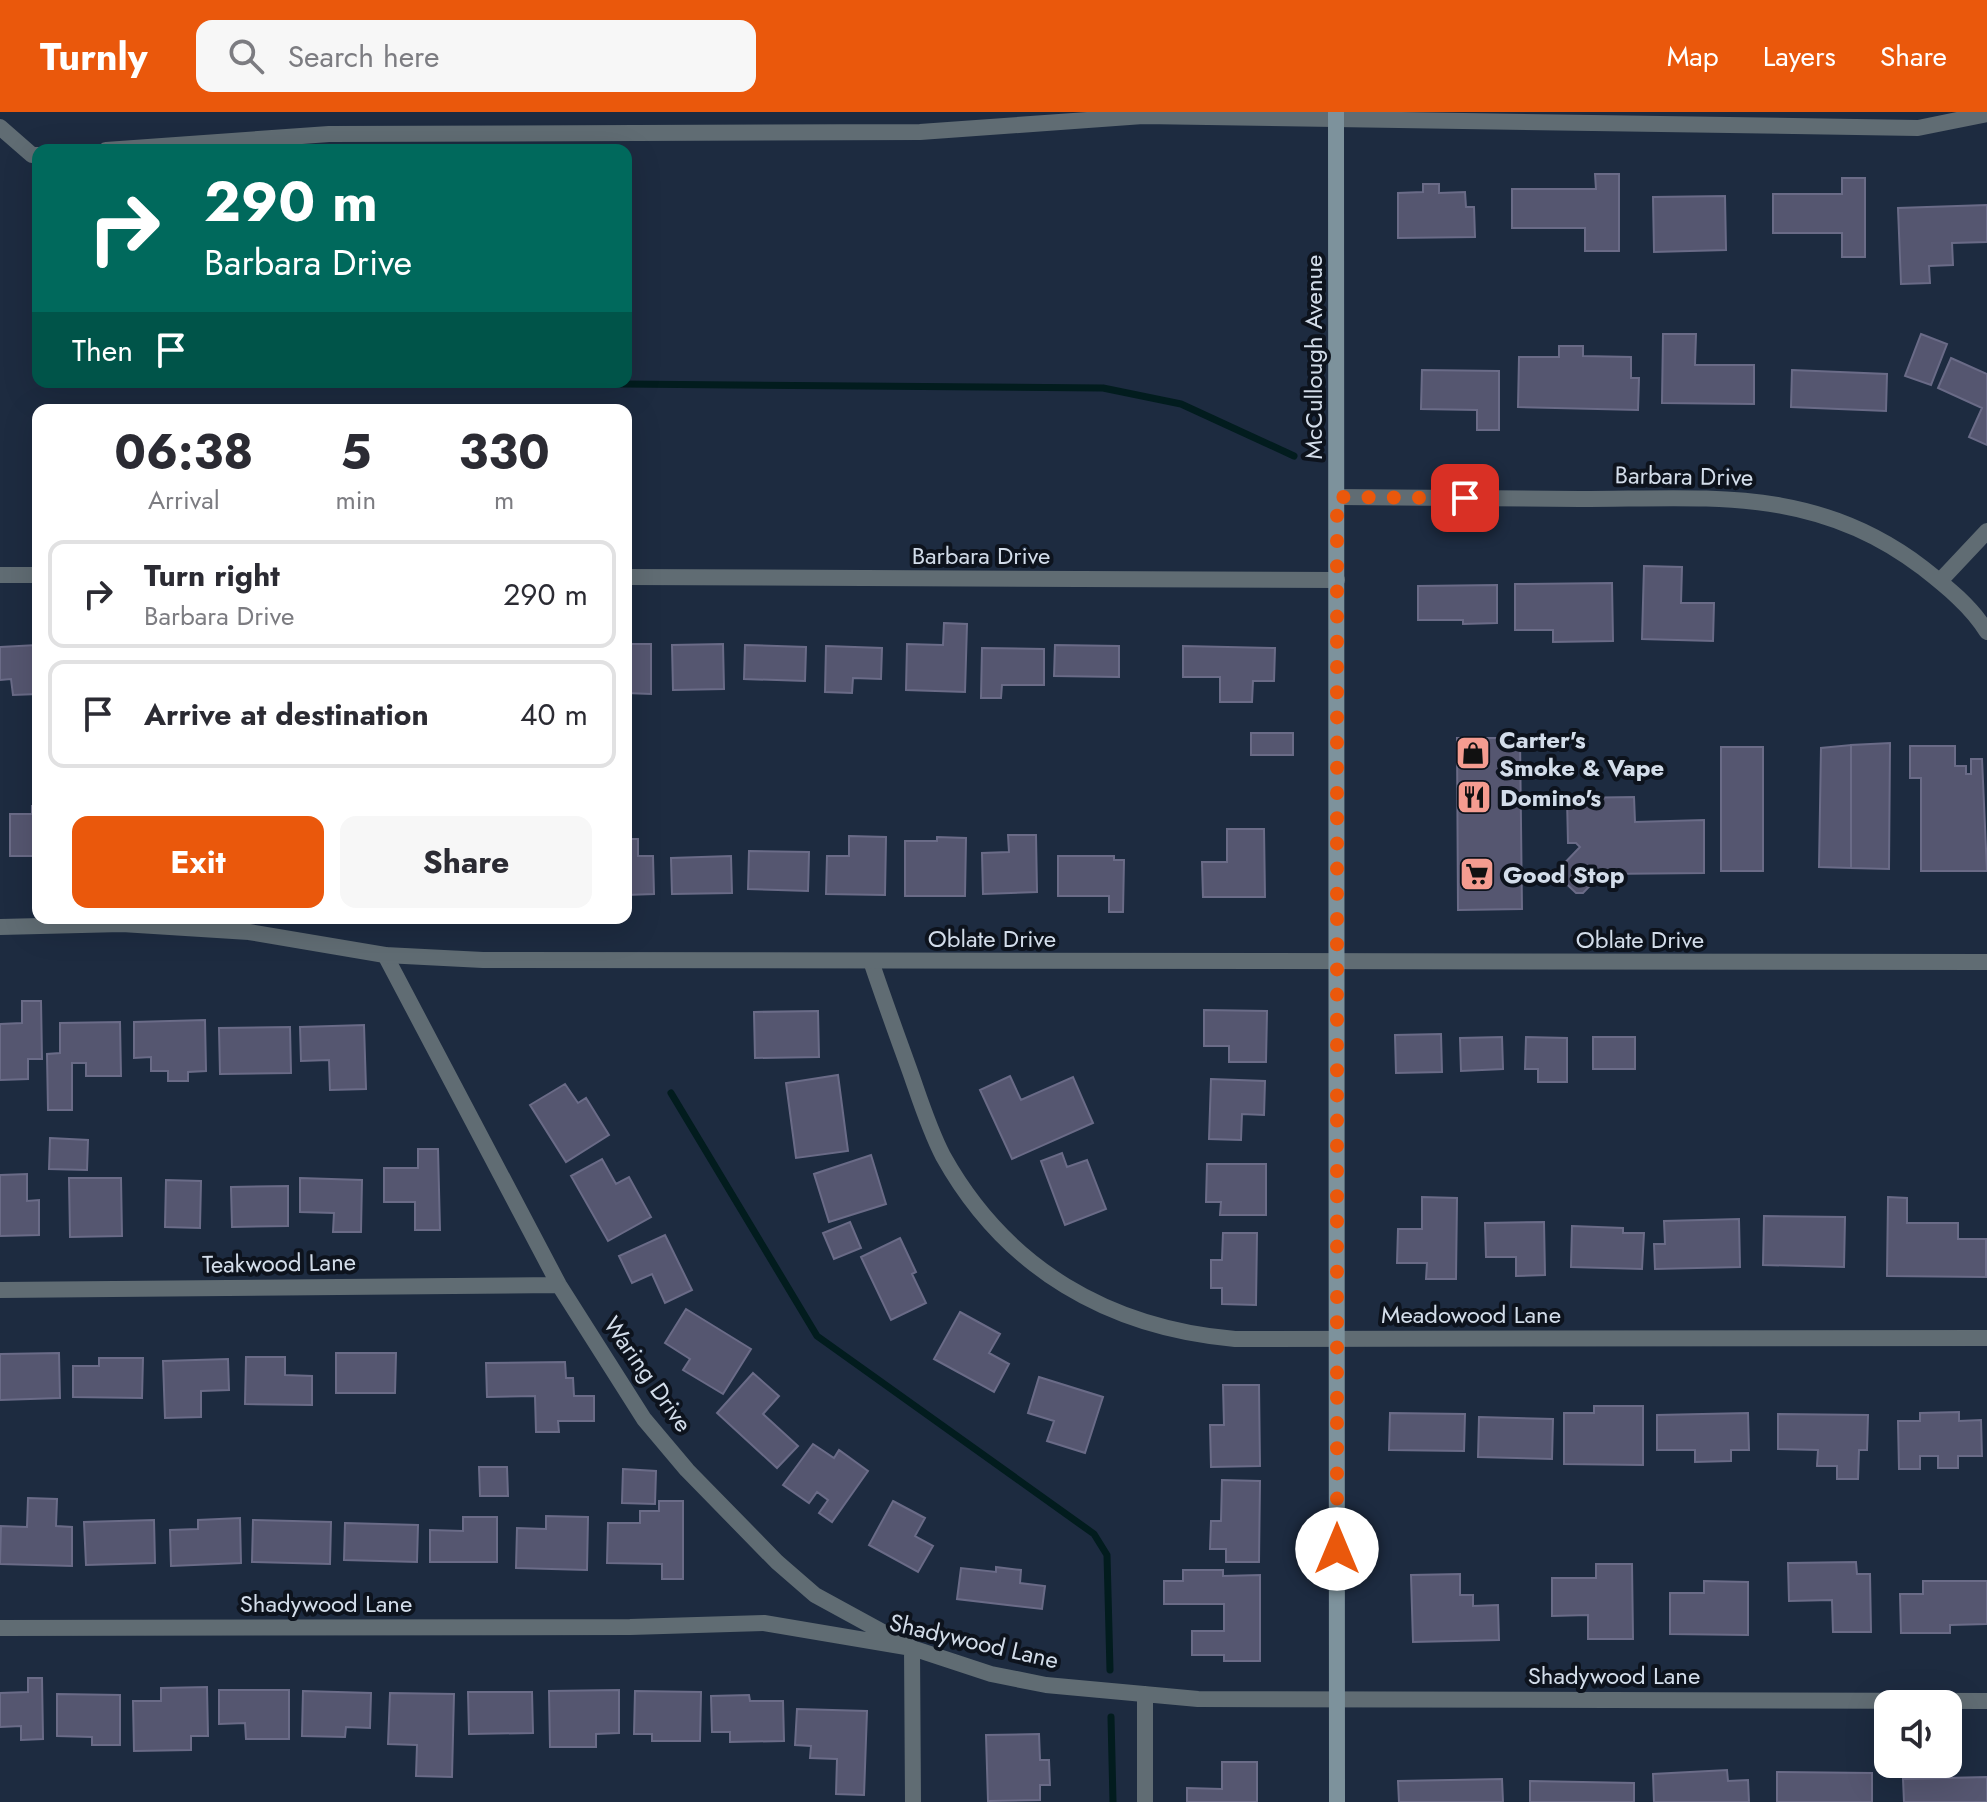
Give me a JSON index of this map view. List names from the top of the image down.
{
  "streets": {
    "main road": ["McCullough Avenue"],
    "street": [
      "Barbara Drive",
      "Oblate Drive",
      "Teakwood Lane",
      "Meadowood Lane",
      "Waring Drive",
      "Shadywood Lane"
    ]
  },
  "crossings": [
    ["McCullough Avenue", "Barbara Drive"],
    ["McCullough Avenue", "Oblate Drive"],
    ["McCullough Avenue", "Meadowood Lane"],
    ["McCullough Avenue", "Shadywood Lane"],
    ["Oblate Drive", "Meadowood Lane"],
    ["Oblate Drive", "Waring Drive"],
    ["Teakwood Lane", "Waring Drive"],
    ["Waring Drive", "Shadywood Lane"]
  ],
  "places": {
    "shop": ["Carter's Smoke & Vape"],
    "restaurant": ["Domino's"],
    "supermarket": ["Good Stop"]
  },
  "page": {
    "header": "Turnly",
    "search": "Search here",
    "nav": ["Map", "Layers", "Share"],
    "turn": ["290 m", "Barbara Drive"],
    "then": "Then",
    "eta": [
      "06:38",
      "Arrival",
      "5",
      "min",
      "330",
      "m"
    ],
    "list": [
      {
        "name": "Turn right",
        "note": "Barbara Drive",
        "value": "290 m"
      },
      {
        "name": "Arrive at destination",
        "value": "40 m"
      }
    ],
    "buttons": ["Exit", "Share"]
  }
}
